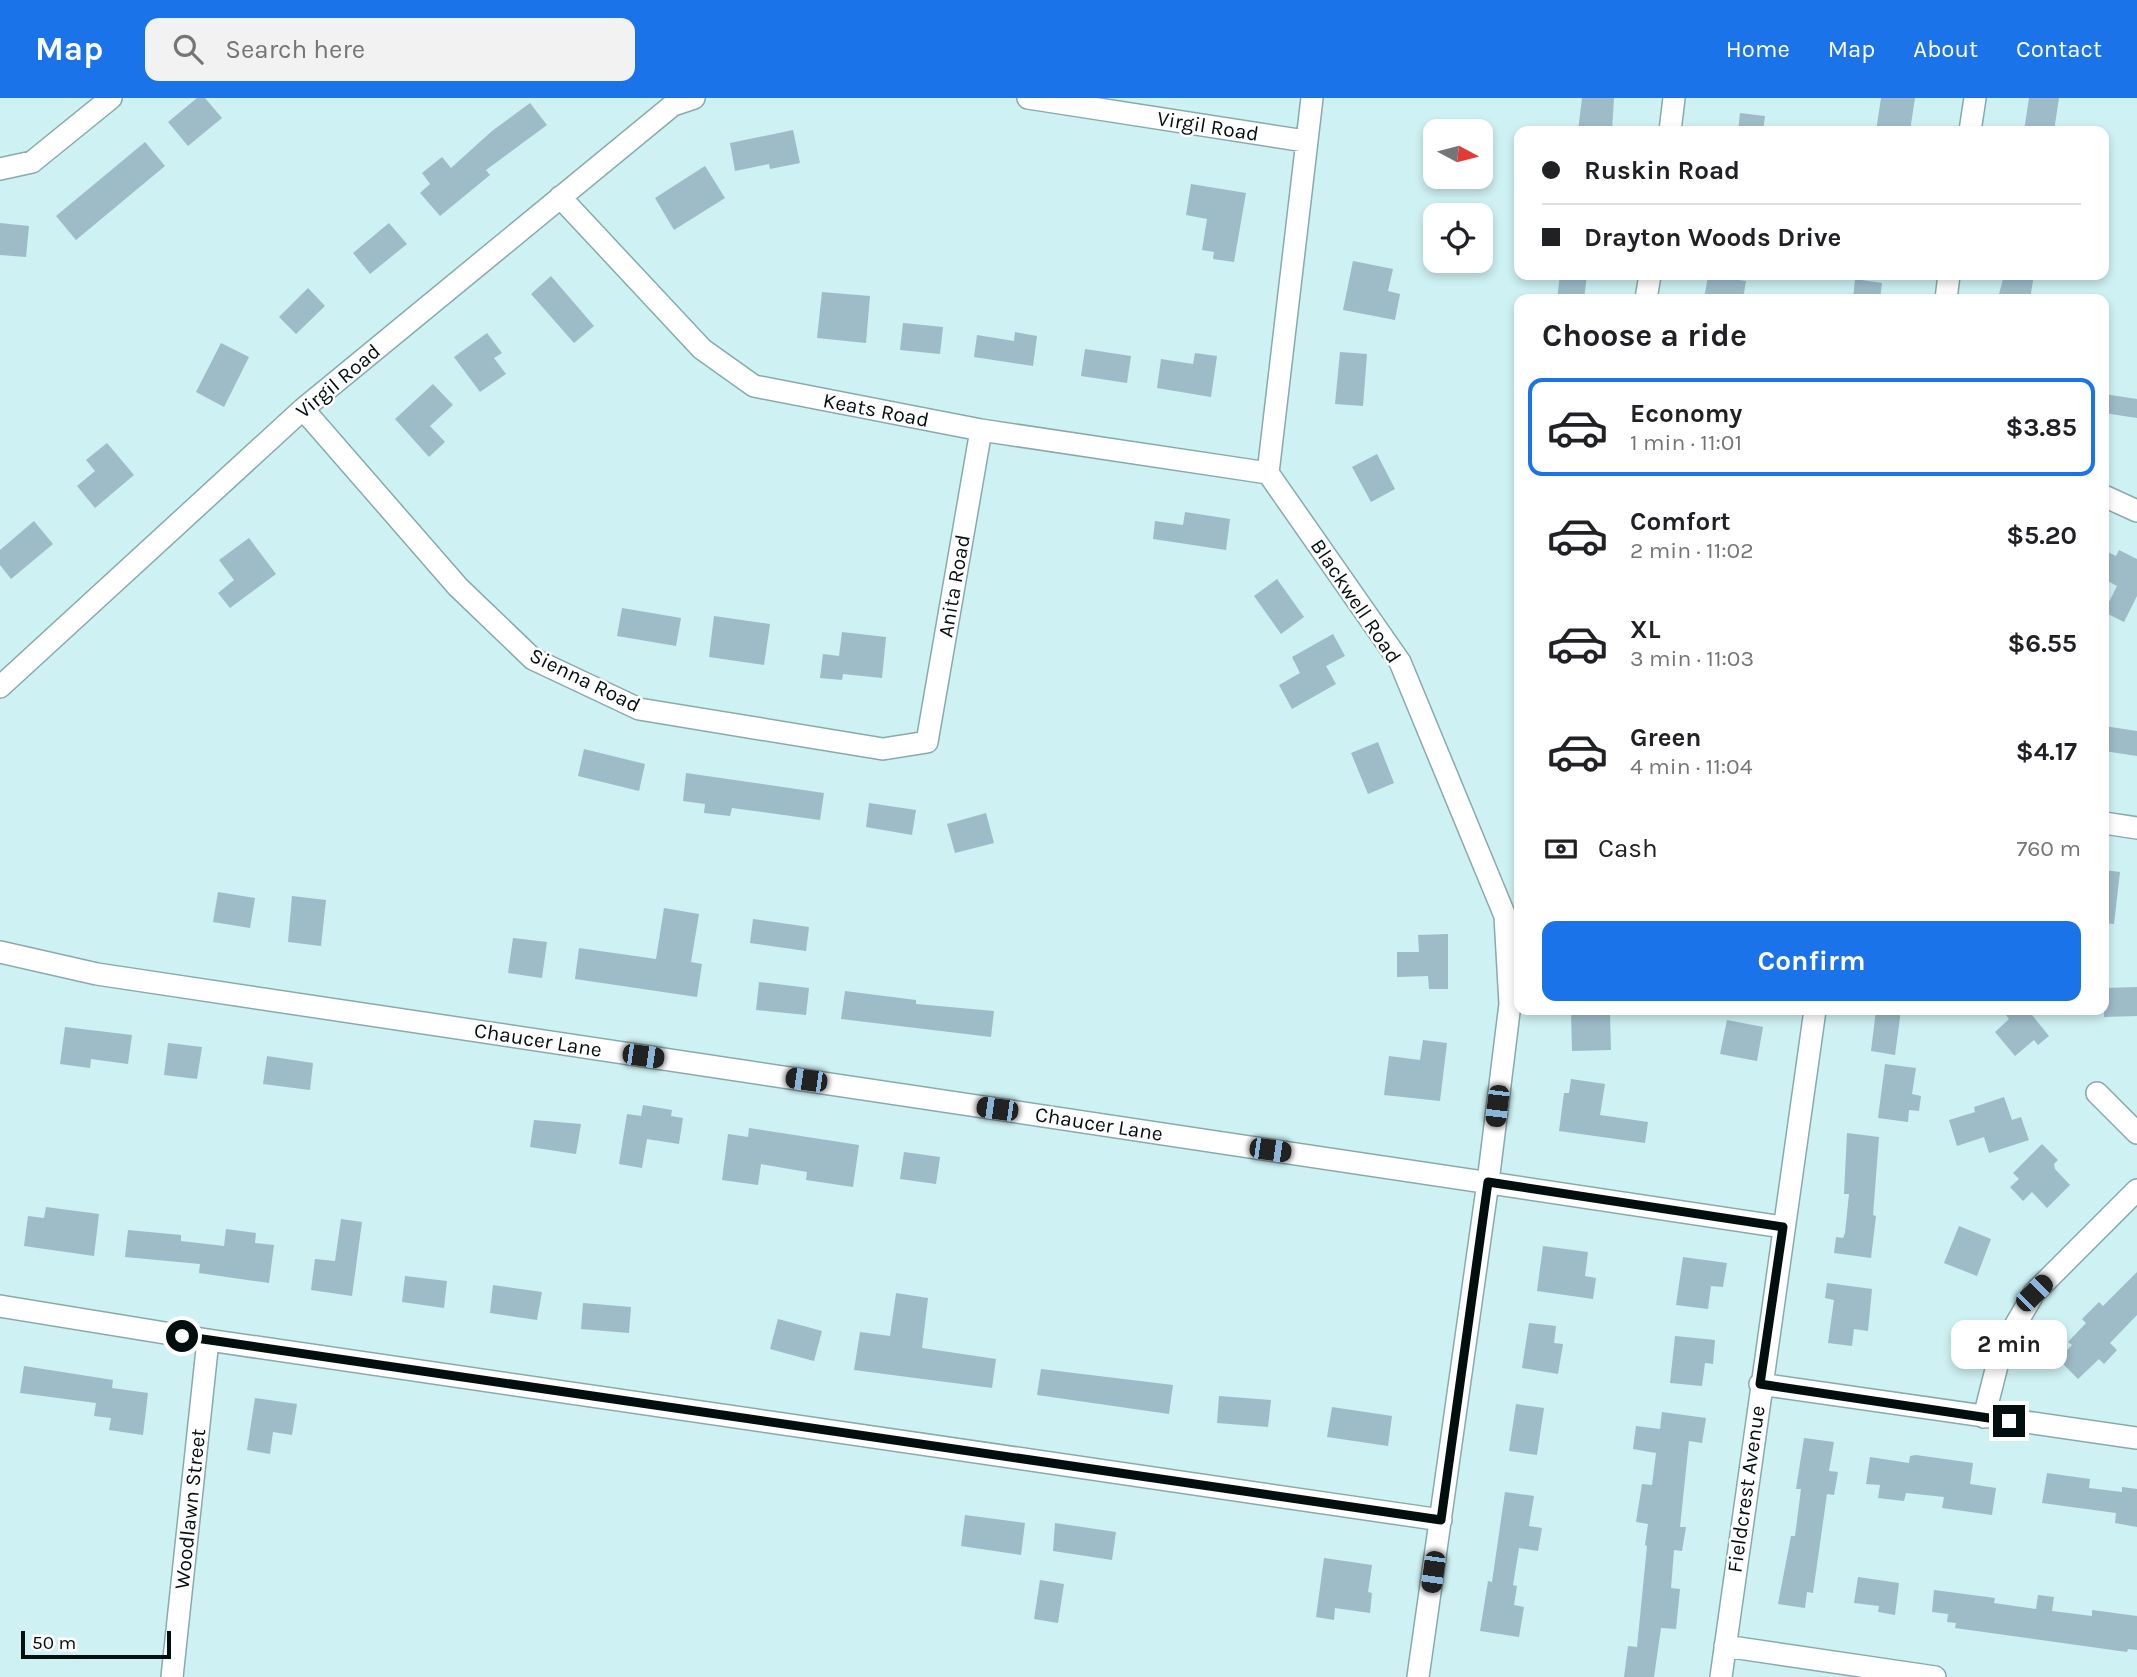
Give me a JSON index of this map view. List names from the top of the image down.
{
  "streets": {
    "street": [
      "Virgil Road",
      "Keats Road",
      "Anita Road",
      "Blackwell Road",
      "Sienna Road",
      "Chaucer Lane",
      "Fieldcrest Avenue",
      "Woodlawn Street"
    ]
  },
  "crossings": [
    ["Virgil Road", "Keats Road"],
    ["Virgil Road", "Sienna Road"],
    ["Keats Road", "Anita Road"],
    ["Keats Road", "Blackwell Road"],
    ["Anita Road", "Sienna Road"],
    ["Blackwell Road", "Chaucer Lane"],
    ["Chaucer Lane", "Fieldcrest Avenue"]
  ],
  "scale_bar": "50 m",
  "north": "right",
  "page": {
    "header": "Map",
    "search": "Search here",
    "nav": [
      "Home",
      "Map",
      "About",
      "Contact"
    ],
    "banner": ["Ruskin Road", "Drayton Woods Drive"],
    "heading": "Choose a ride",
    "list": [
      {
        "name": "Economy",
        "note": "1 min · 11:01",
        "value": "$3.85"
      },
      {
        "name": "Comfort",
        "note": "2 min · 11:02",
        "value": "$5.20"
      },
      {
        "name": "XL",
        "note": "3 min · 11:03",
        "value": "$6.55"
      },
      {
        "name": "Green",
        "note": "4 min · 11:04",
        "value": "$4.17"
      }
    ],
    "pay": ["Cash", "760 m"],
    "buttons": "Confirm",
    "bubble": "2 min",
    "scale": "50 m"
  }
}
